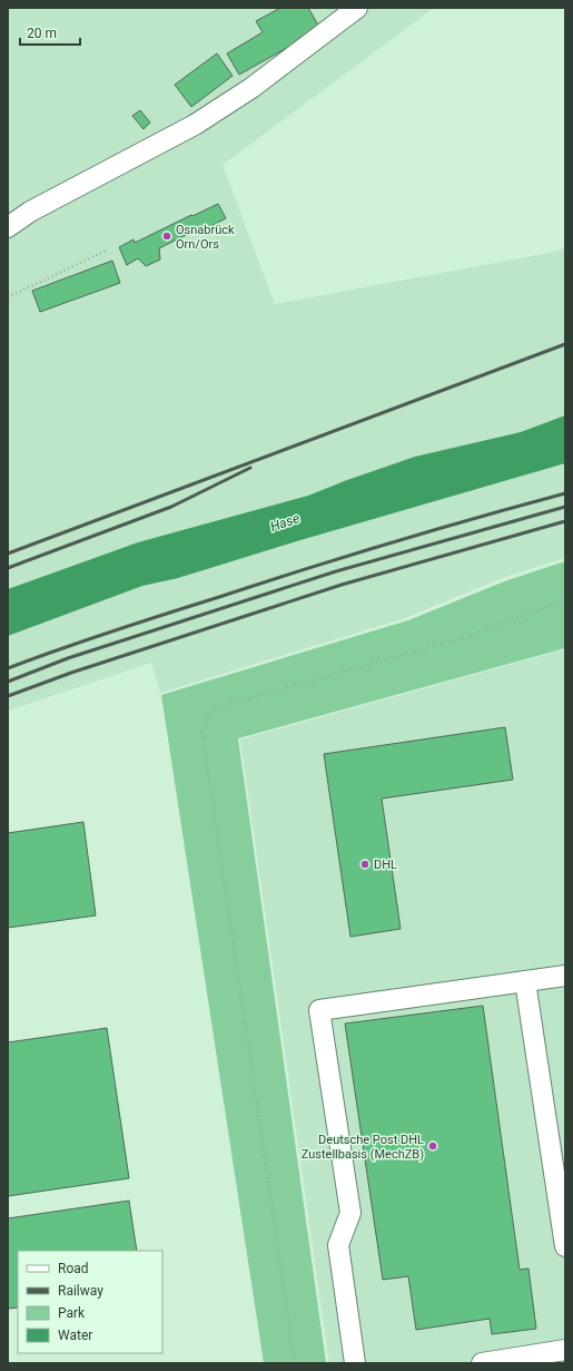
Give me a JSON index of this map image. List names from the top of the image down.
{
  "water": ["Hase"],
  "places": ["Osnabrück Orn/Ors", "DHL", "Deutsche Post DHL Zustellbasis (MechZB)"],
  "legend": [
    "Road",
    "Railway",
    "Park",
    "Water"
  ],
  "scale_bar": "20 m"
}
